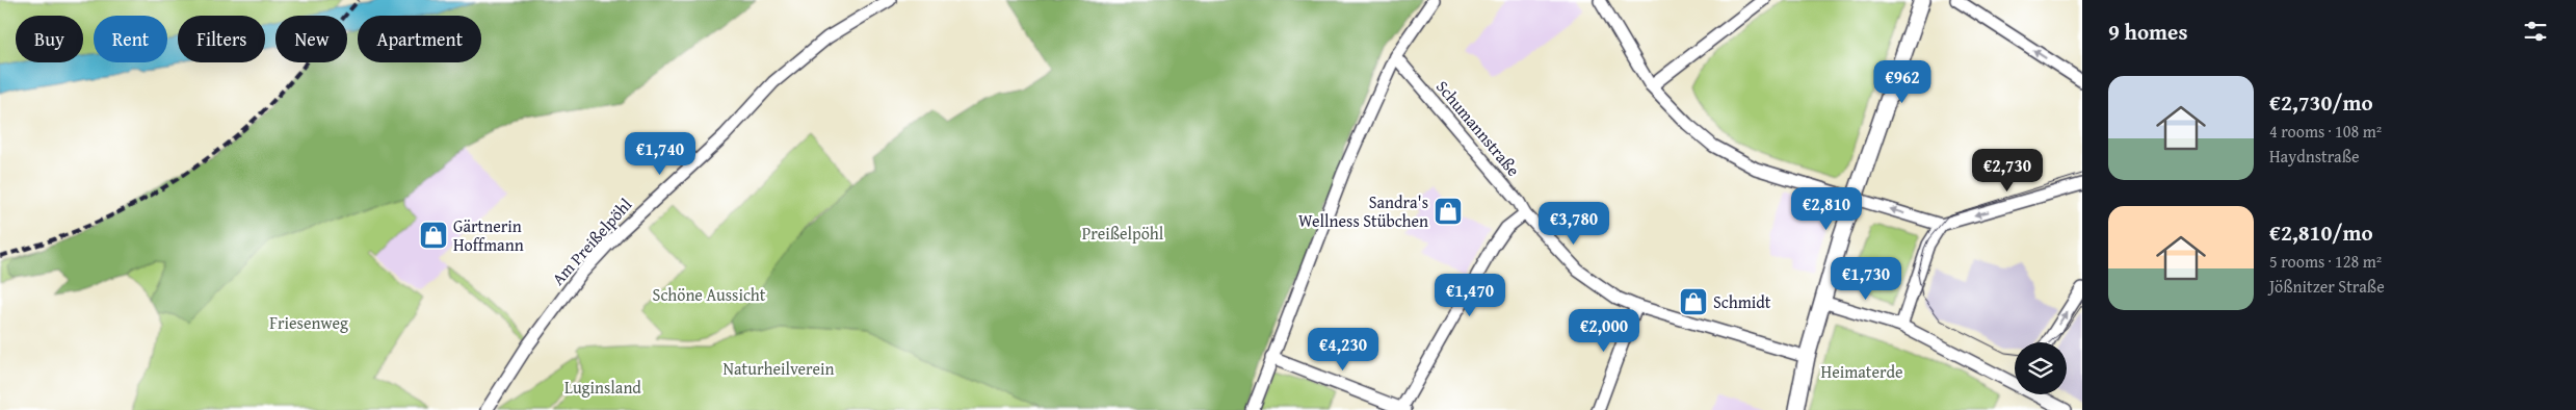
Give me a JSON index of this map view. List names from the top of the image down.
{
  "streets": {
    "street": ["Schumannstraße", "Am Preißelpöhl"]
  },
  "parks": [
    "Preißelpöhl",
    "Schöne Aussicht",
    "Friesenweg",
    "Naturheilverein",
    "Heimaterde",
    "Luginsland"
  ],
  "places": {
    "shop": ["Sandra's Wellness Stübchen", "Gärtnerin Hoffmann", "Schmidt"]
  },
  "page": {
    "heading": "9 homes",
    "chip": [
      "Buy",
      "Rent",
      "Filters",
      "New",
      "Apartment"
    ],
    "price": [
      "€962",
      "€1,740",
      "€2,730",
      "€2,810",
      "€3,780",
      "€1,730",
      "€1,470",
      "€2,000",
      "€4,230"
    ],
    "list": [
      {
        "name": "€2,730/mo",
        "note": "4 rooms · 108 m² · Haydnstraße"
      },
      {
        "name": "€2,810/mo",
        "note": "5 rooms · 128 m² · Jößnitzer Straße"
      }
    ]
  }
}
